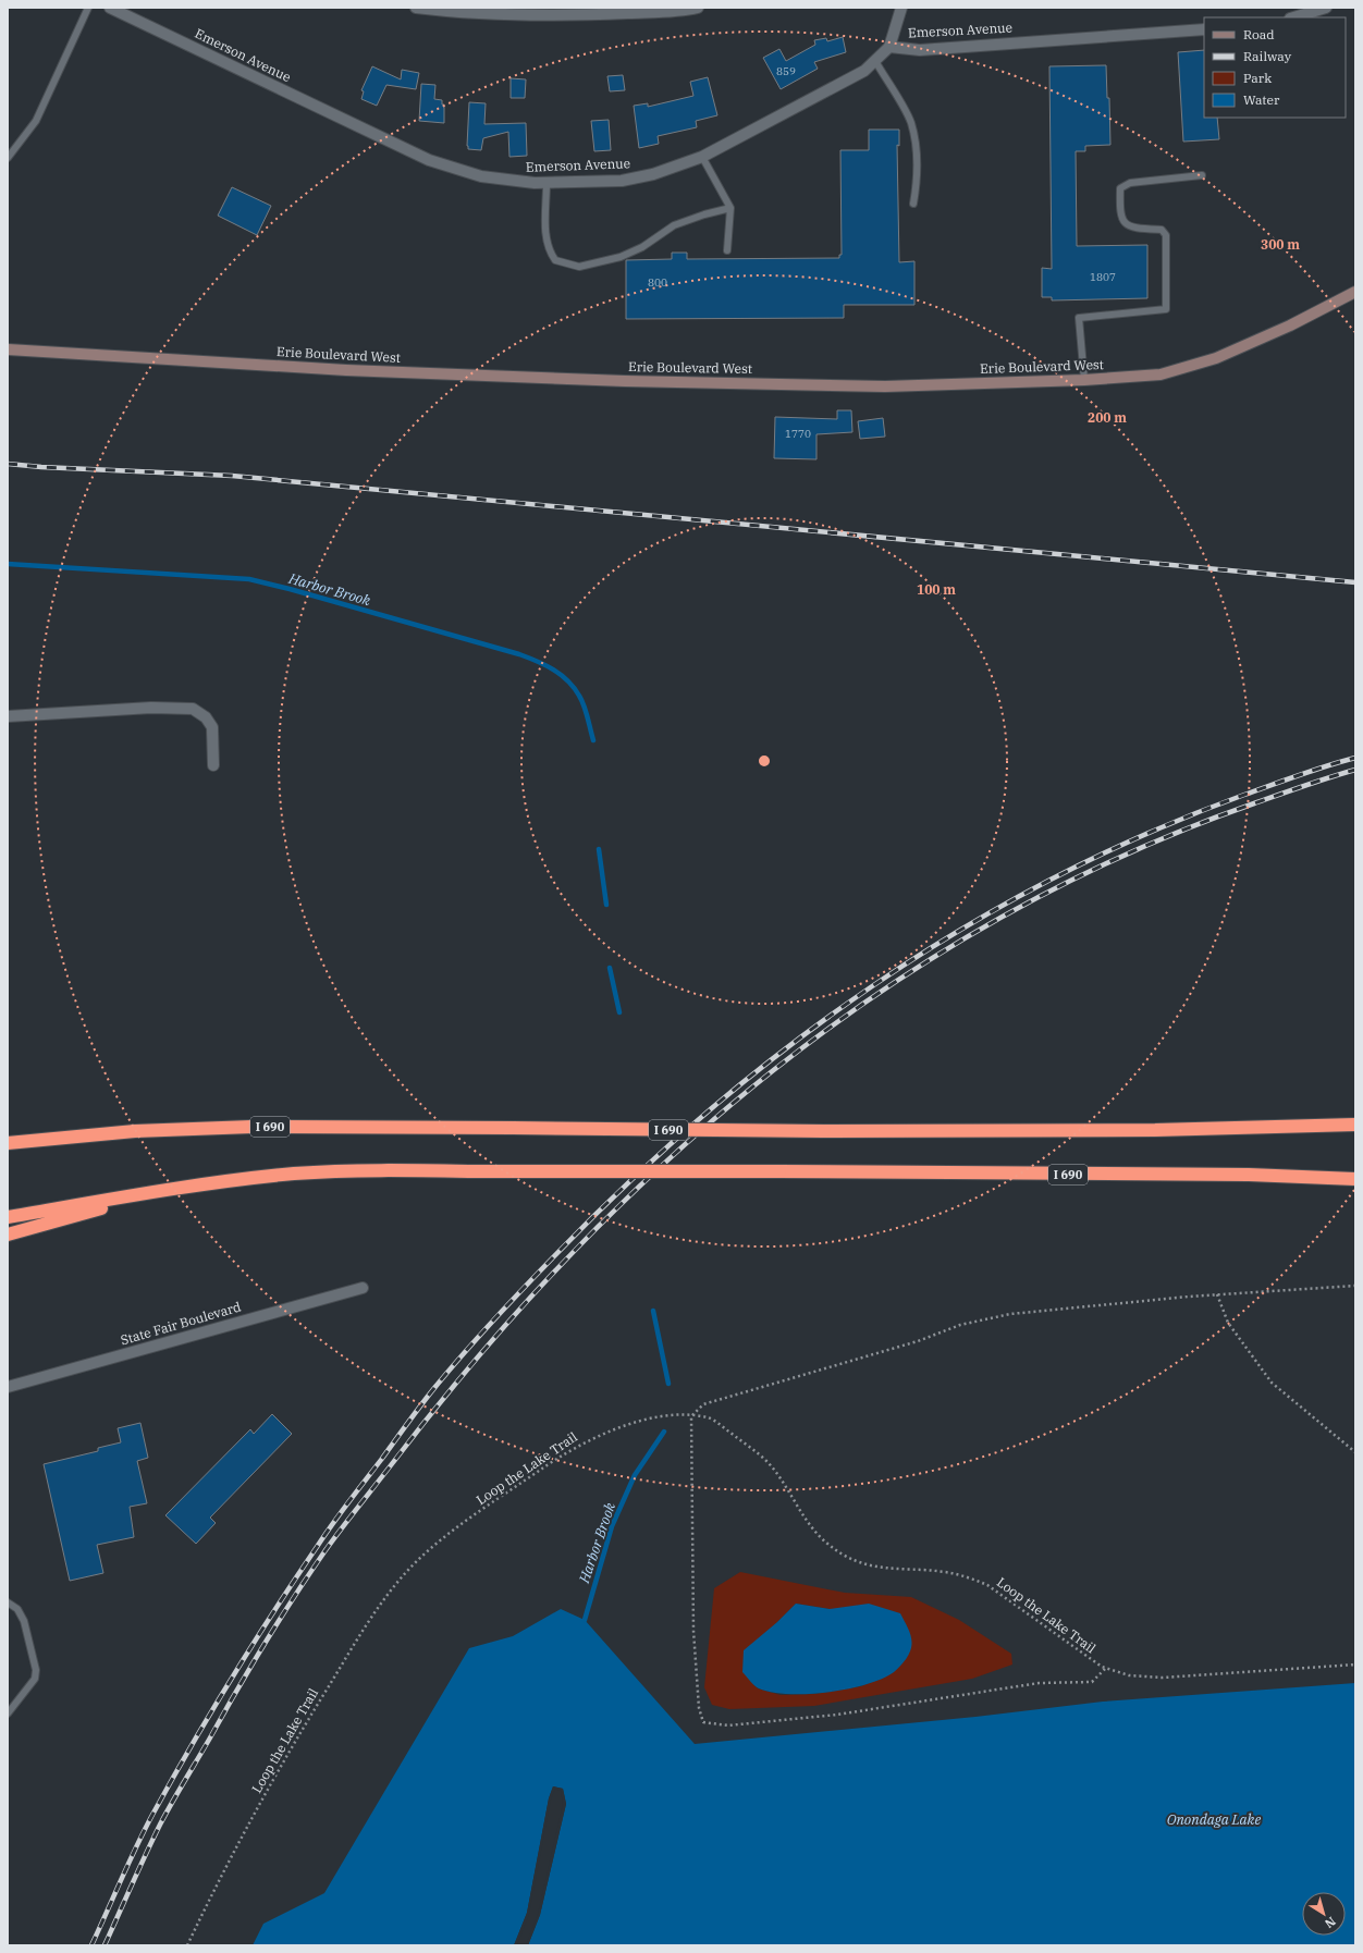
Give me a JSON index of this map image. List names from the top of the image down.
{
  "streets": {
    "highway": ["I 690"],
    "main road": ["Erie Boulevard West"],
    "street": ["Emerson Avenue", "State Fair Boulevard"],
    "path": ["Loop the Lake Trail"]
  },
  "water": ["Harbor Brook", "Onondaga Lake"],
  "house_numbers": [
    "859",
    "1807",
    "800",
    "1770"
  ],
  "legend": [
    "Road",
    "Railway",
    "Park",
    "Water"
  ],
  "north": "bottom right",
  "rings": ["300 m", "200 m", "100 m"]
}
